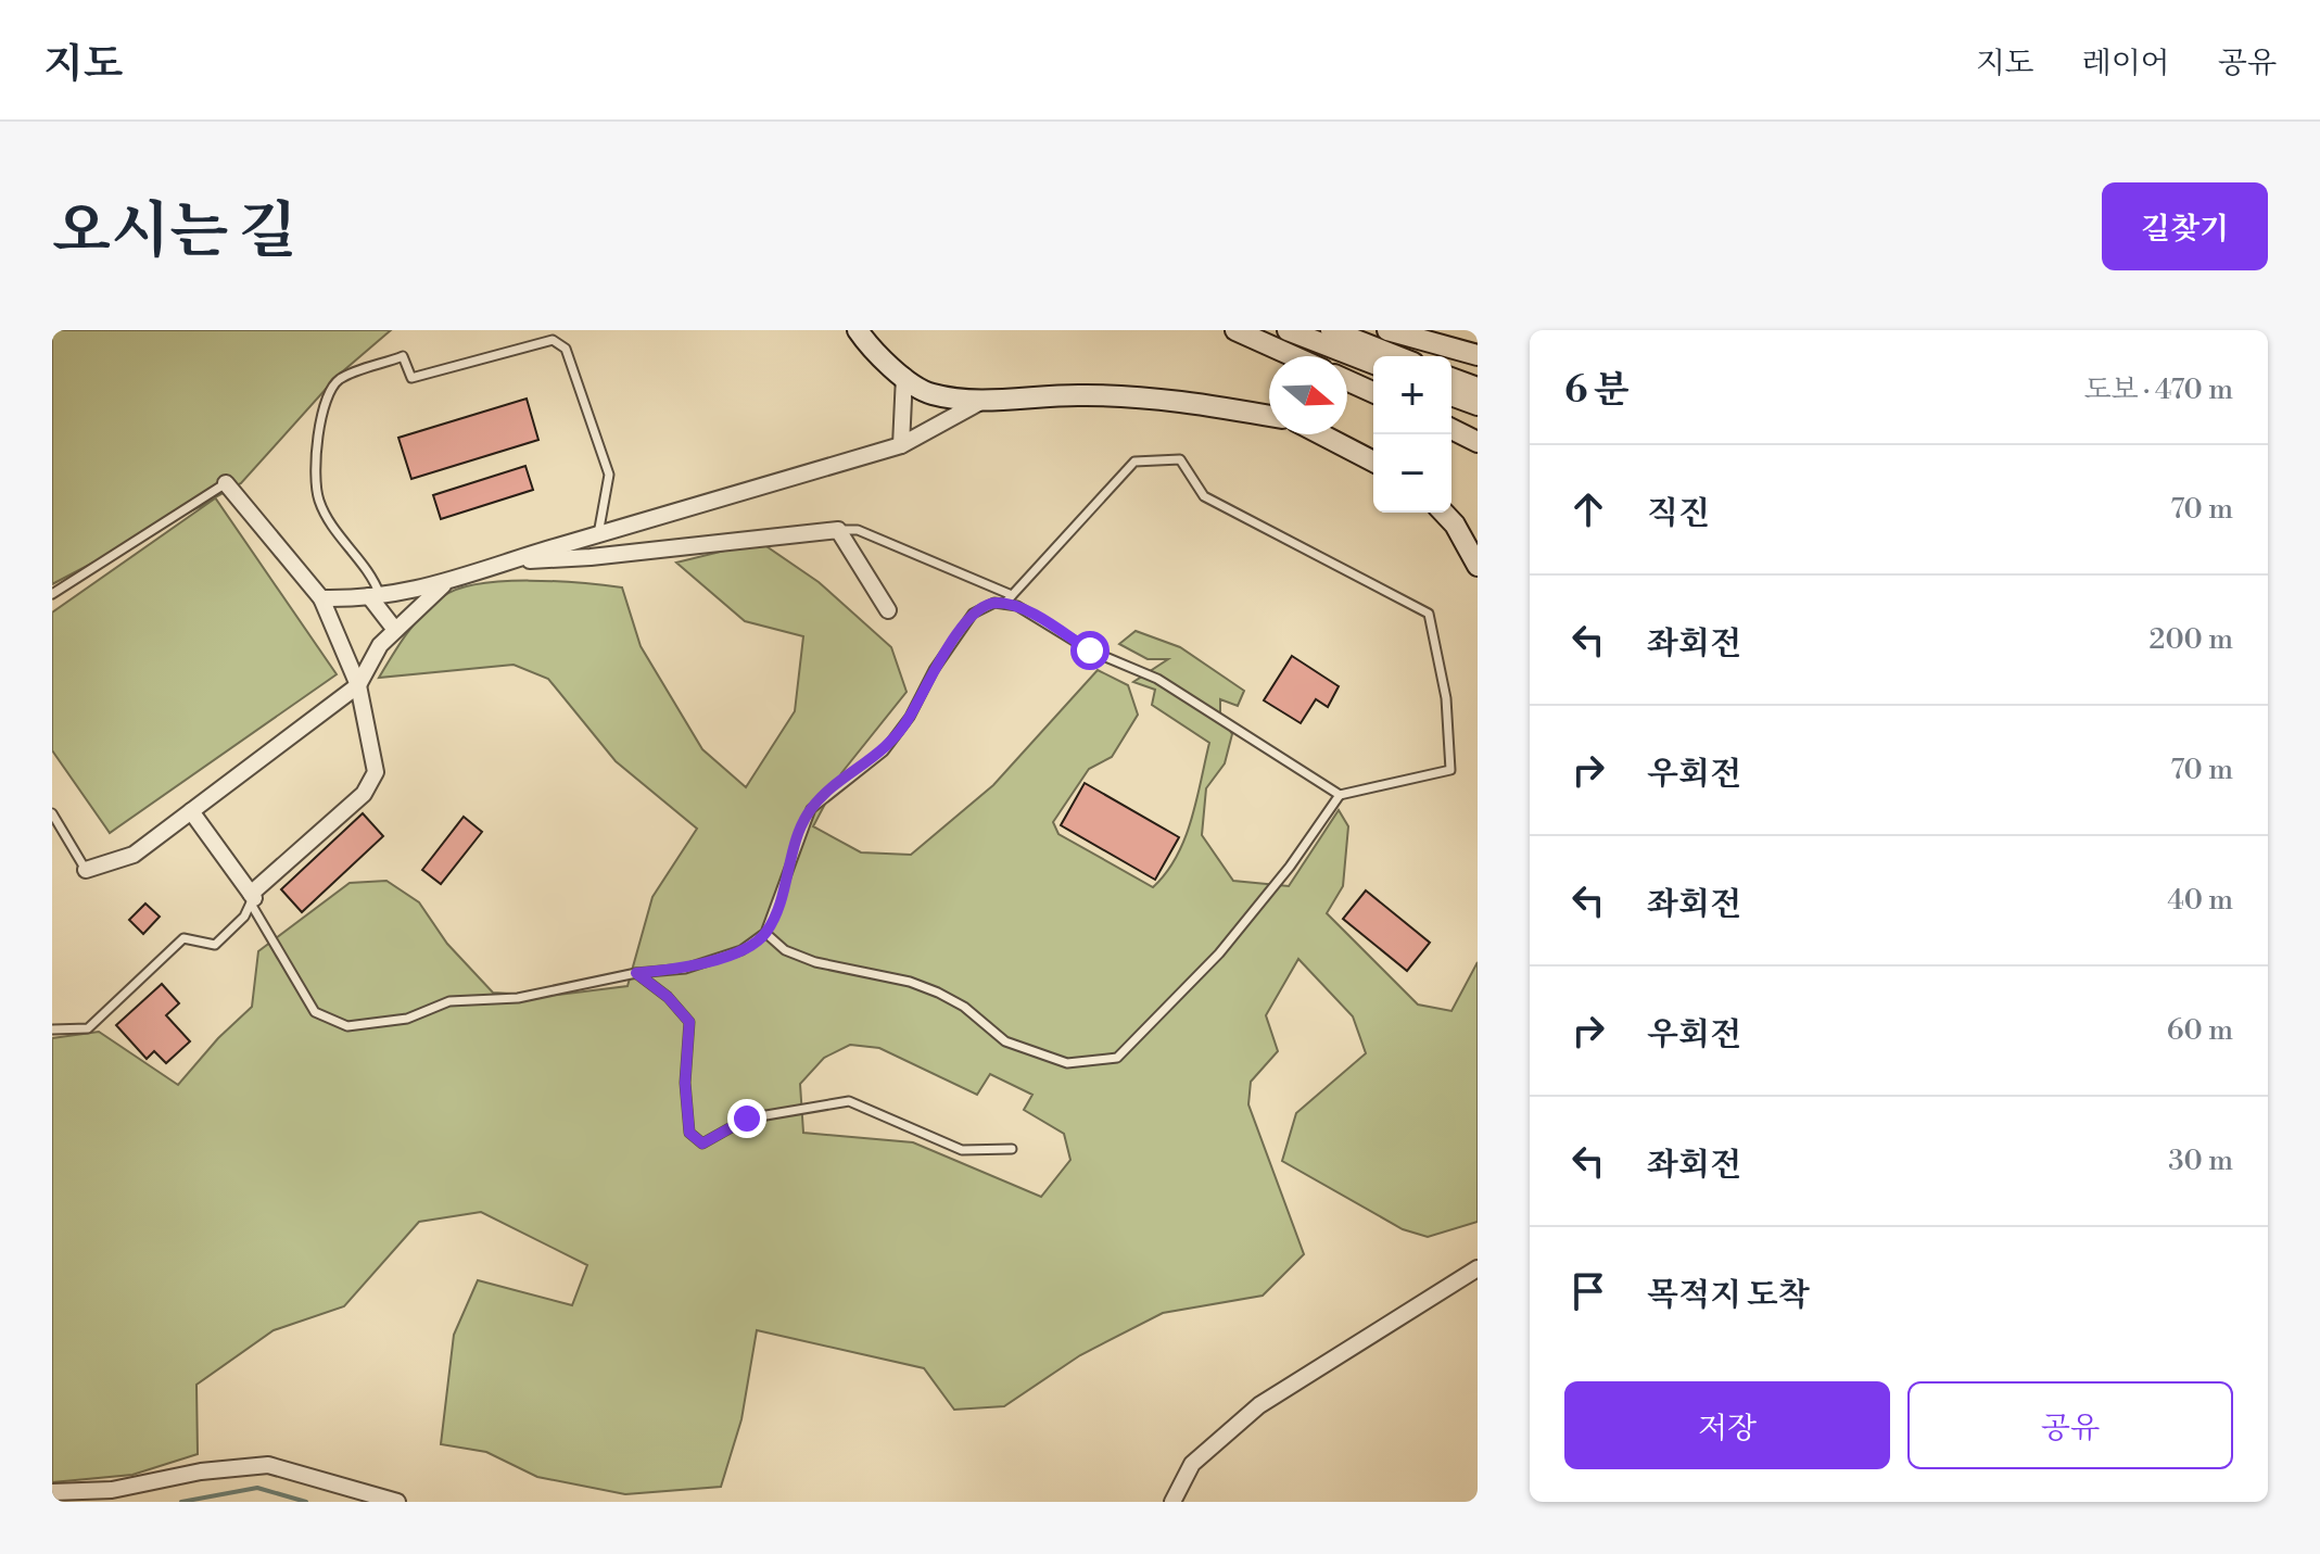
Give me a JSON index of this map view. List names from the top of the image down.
{
  "north": "right",
  "page": {
    "header": "지도",
    "nav": ["지도", "레이어", "공유"],
    "title": "오시는 길",
    "buttons": [
      "길찾기",
      ["저장", "공유"]
    ],
    "heading": ["6 분", "도보 · 470 m"],
    "map_buttons": ["+", "−"],
    "list": [
      ["직진", "70 m"],
      ["좌회전", "200 m"],
      ["우회전", "70 m"],
      ["좌회전", "40 m"],
      ["우회전", "60 m"],
      ["좌회전", "30 m"],
      "목적지 도착"
    ]
  }
}
